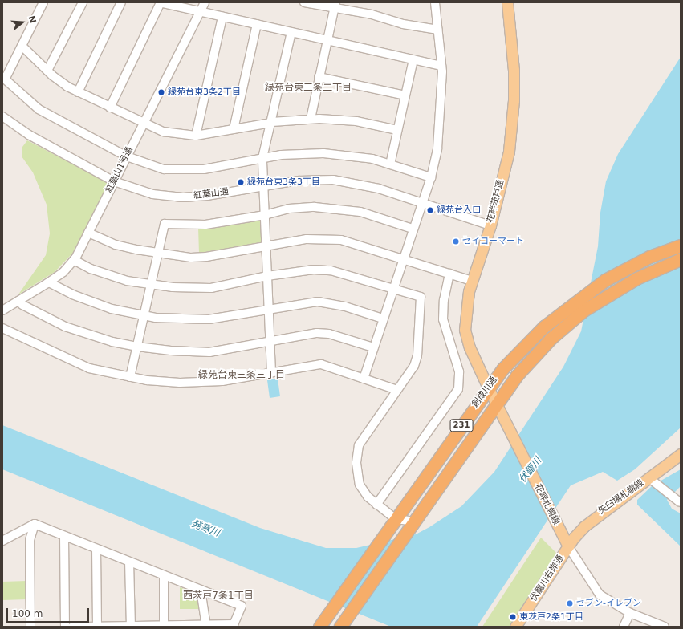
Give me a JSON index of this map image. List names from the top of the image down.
{
  "streets": {
    "highway": ["創成川通", "231"],
    "main road": [
      "花畔茨戸通",
      "矢臼場札幌線",
      "花畔札幌線",
      "伏籠川右岸通"
    ],
    "street": ["紅葉山1号通", "紅葉山通"]
  },
  "crossings": [
    ["紅葉山1号通", "紅葉山通"],
    ["紅葉山通", "花畔茨戸通"],
    ["花畔茨戸通", "創成川通"],
    ["花畔茨戸通", "花畔札幌線"],
    ["矢臼場札幌線", "花畔札幌線"],
    ["矢臼場札幌線", "伏籠川右岸通"],
    ["花畔札幌線", "伏籠川右岸通"]
  ],
  "districts": ["緑苑台東三条二丁目", "緑苑台東三条三丁目", "西茨戸7条1丁目"],
  "water": ["伏籠川", "発寒川"],
  "places": [
    "緑苑台東3条2丁目",
    "緑苑台東3条3丁目",
    "緑苑台入口",
    "セイコーマート",
    "セブン-イレブン",
    "東茨戸2条1丁目"
  ],
  "scale_bar": "100 m",
  "north": "right"
}
